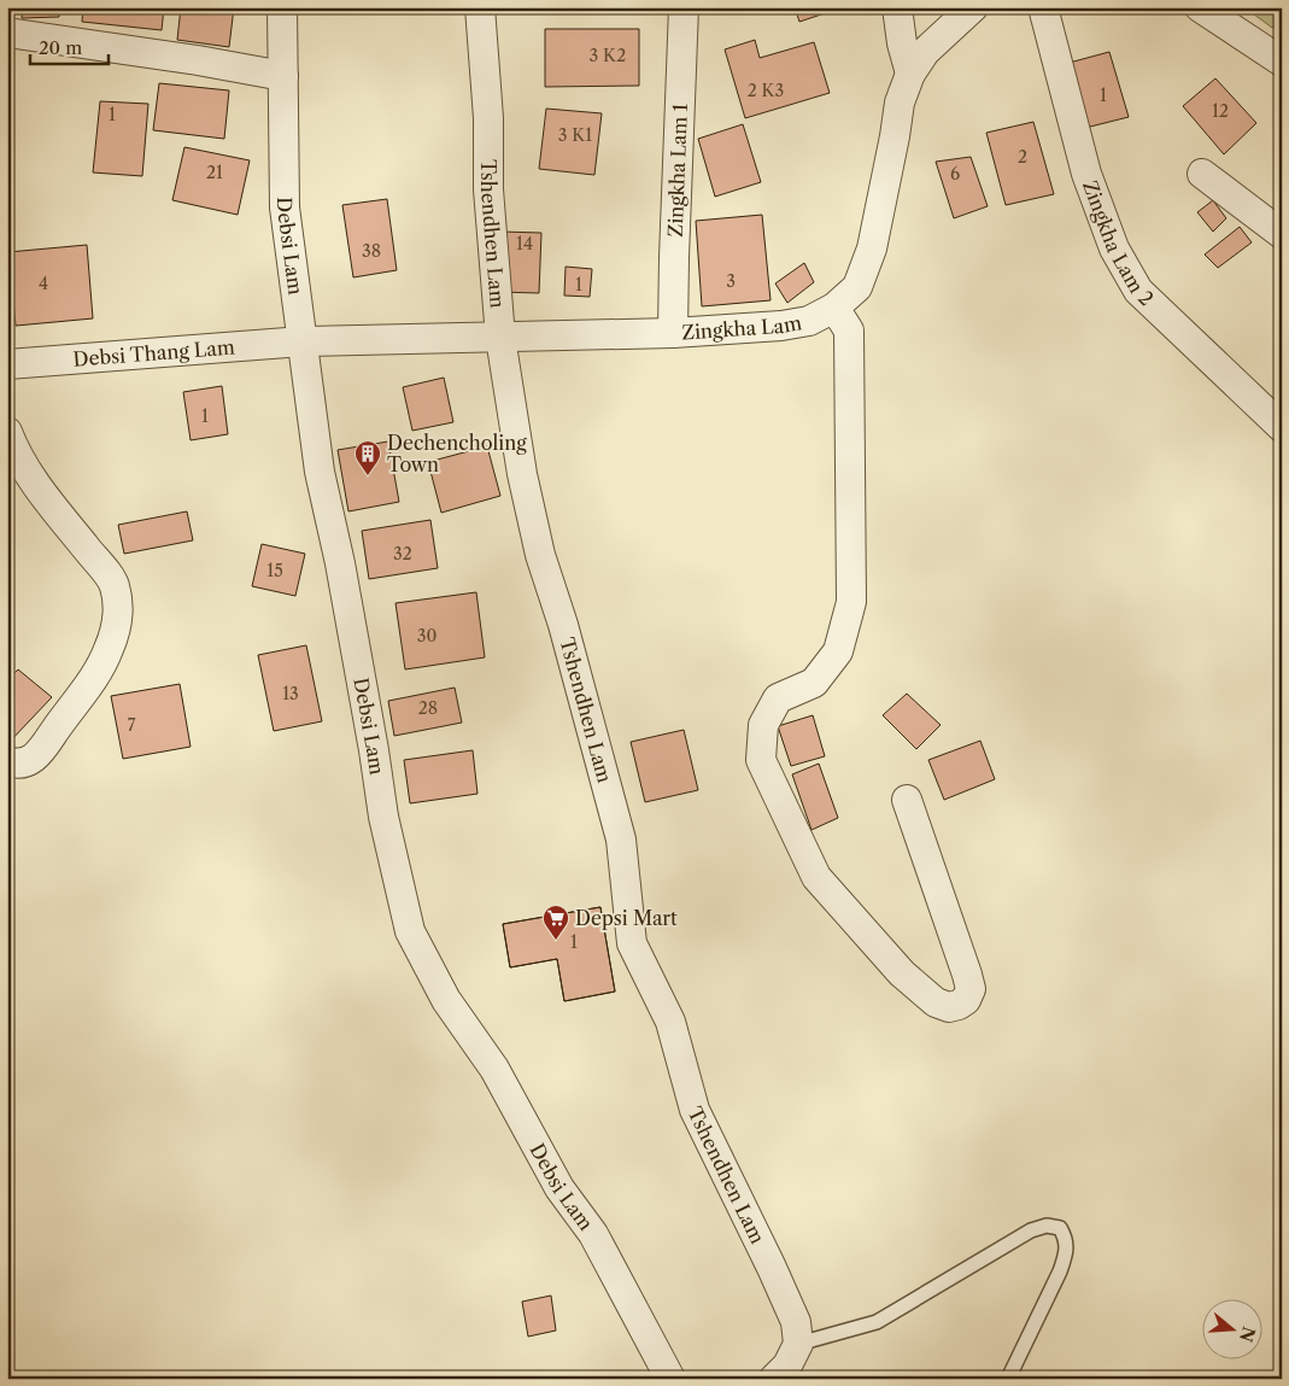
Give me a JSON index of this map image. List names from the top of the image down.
{
  "streets": {
    "street": [
      "Zingkha Lam 1",
      "Tshendhen Lam",
      "Zingkha Lam 2",
      "Debsi Lam",
      "Zingkha Lam",
      "Debsi Thang Lam"
    ]
  },
  "crossings": [
    ["Zingkha Lam 1", "Zingkha Lam"],
    ["Tshendhen Lam", "Zingkha Lam"],
    ["Debsi Lam", "Zingkha Lam"],
    ["Debsi Lam", "Debsi Thang Lam"],
    ["Zingkha Lam", "Debsi Thang Lam"]
  ],
  "places": {
    "building": ["Dechencholing Town"],
    "supermarket": ["Depsi Mart"]
  },
  "house_numbers": [
    "3 K2",
    "2 K3",
    "1",
    "12",
    "1",
    "3 K1",
    "2",
    "21",
    "6",
    "14",
    "38",
    "3",
    "4",
    "1",
    "1",
    "32",
    "15",
    "30",
    "13",
    "28",
    "7",
    "1"
  ],
  "scale_bar": "20 m",
  "north": "right"
}
